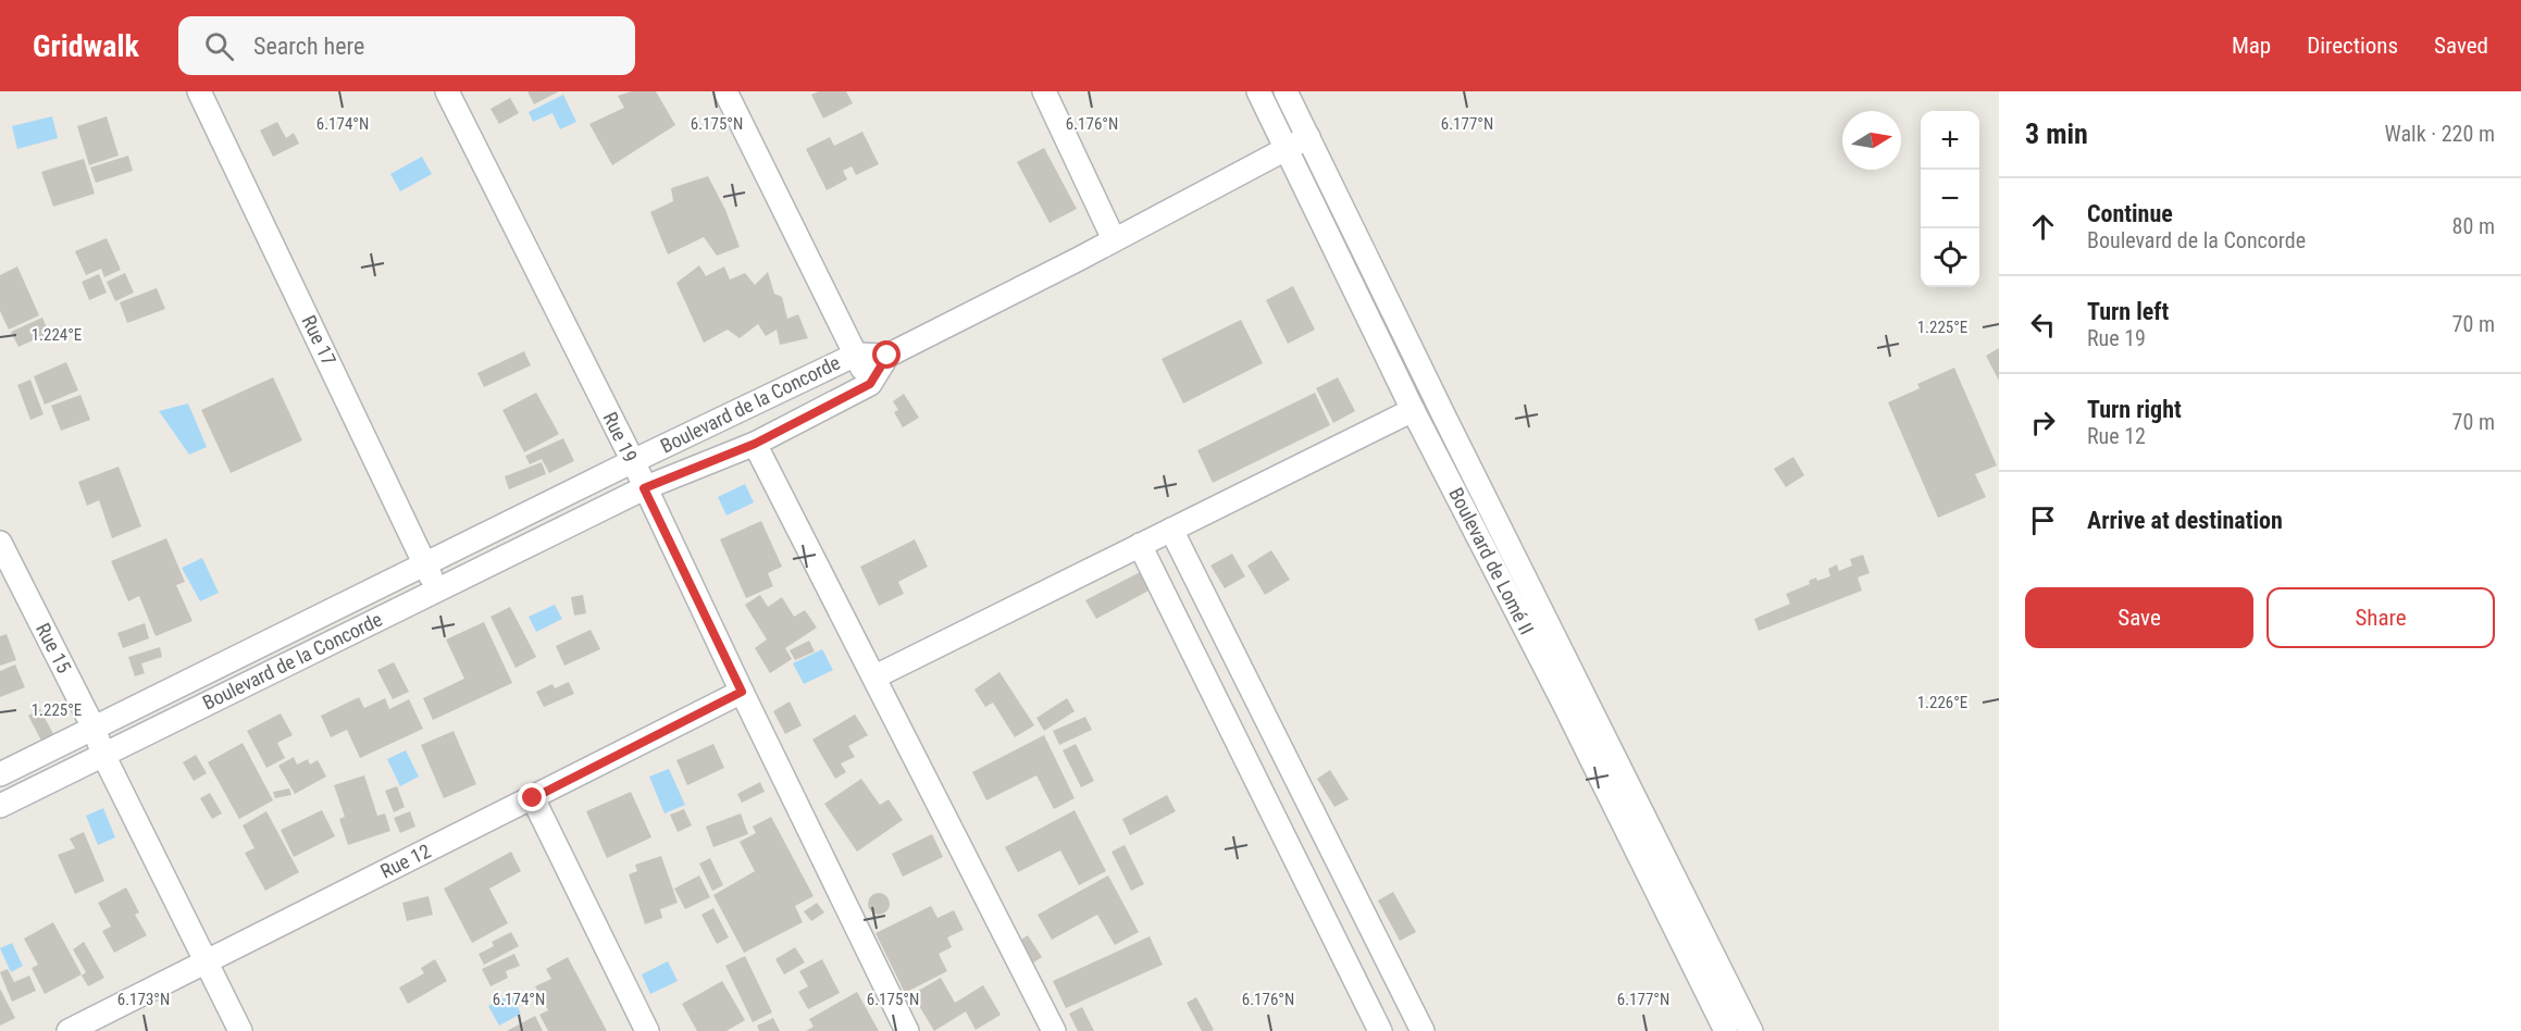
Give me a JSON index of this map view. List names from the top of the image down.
{
  "streets": {
    "street": [
      "Rue 17",
      "Boulevard de la Concorde",
      "Rue 19",
      "Boulevard de Lomé II",
      "Rue 15",
      "Rue 12"
    ]
  },
  "crossings": [
    ["Rue 17", "Boulevard de la Concorde"],
    ["Boulevard de la Concorde", "Rue 19"],
    ["Boulevard de la Concorde", "Rue 15"],
    ["Rue 19", "Rue 12"],
    ["Rue 15", "Rue 12"]
  ],
  "north": "right",
  "page": {
    "header": "Gridwalk",
    "search": "Search here",
    "nav": ["Map", "Directions", "Saved"],
    "heading": ["3 min", "Walk · 220 m"],
    "map_buttons": ["+", "−"],
    "list": [
      ["Continue", "Boulevard de la Concorde", "80 m"],
      ["Turn left", "Rue 19", "70 m"],
      ["Turn right", "Rue 12", "70 m"],
      "Arrive at destination"
    ],
    "buttons": ["Save", "Share"]
  },
  "coordinates": [
    "6.174°N",
    "6.175°N",
    "6.176°N",
    "6.177°N",
    "1.225°E",
    "1.224°E",
    "1.226°E",
    "6.173°N"
  ]
}
